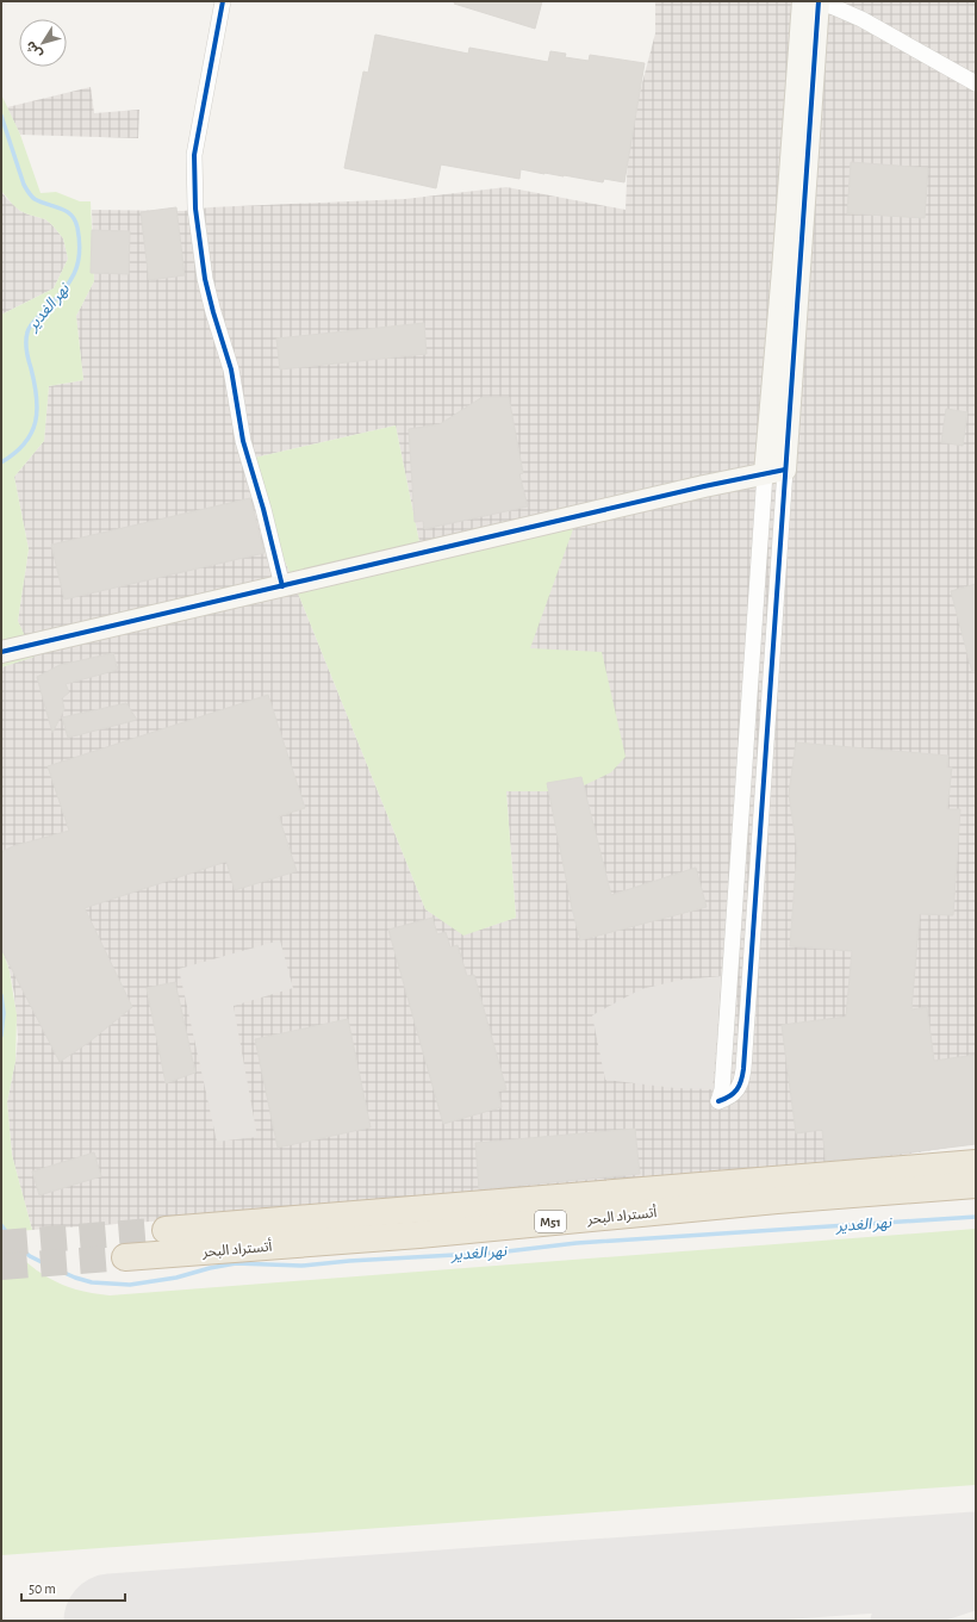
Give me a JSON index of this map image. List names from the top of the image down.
{
  "streets": {
    "highway": ["أتستراد البحر", "M51"]
  },
  "water": ["نهر الغدير"],
  "scale_bar": "50 m",
  "north": "bottom left"
}
